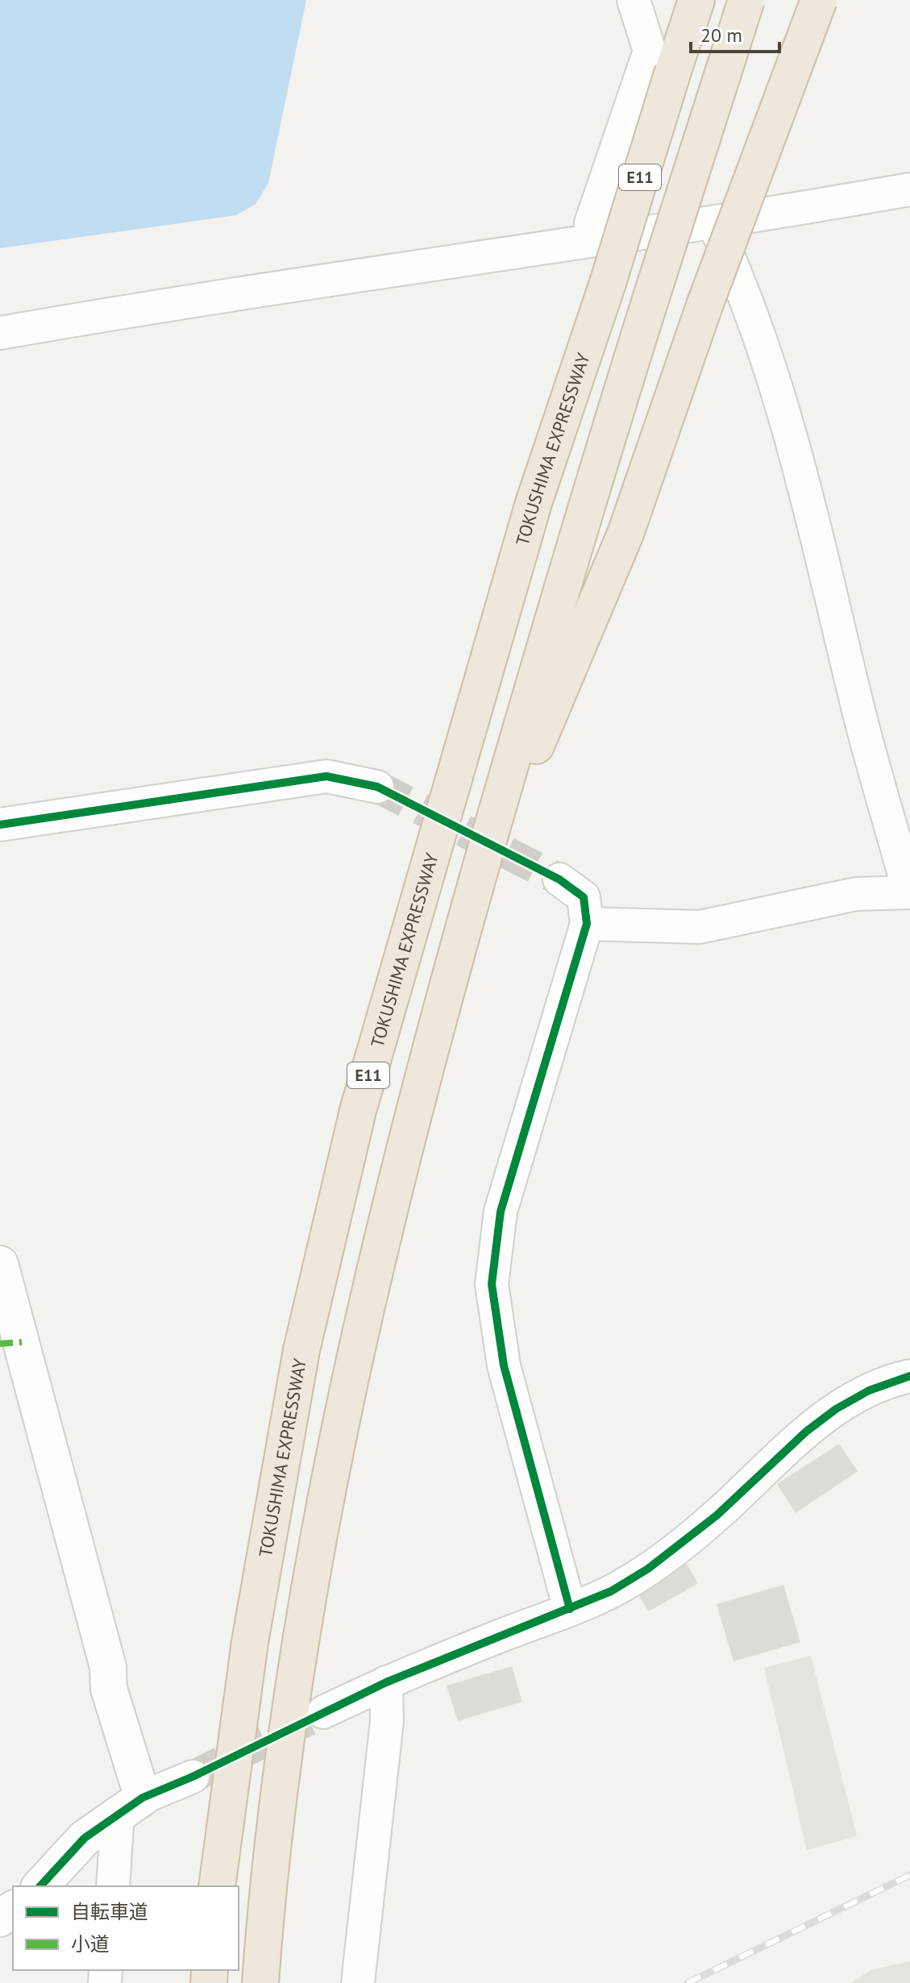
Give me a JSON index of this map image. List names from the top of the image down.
{
  "streets": {
    "highway": ["E11", "TOKUSHIMA EXPRESSWAY"]
  },
  "legend": ["自転車道", "小道"],
  "scale_bar": "20 m"
}
